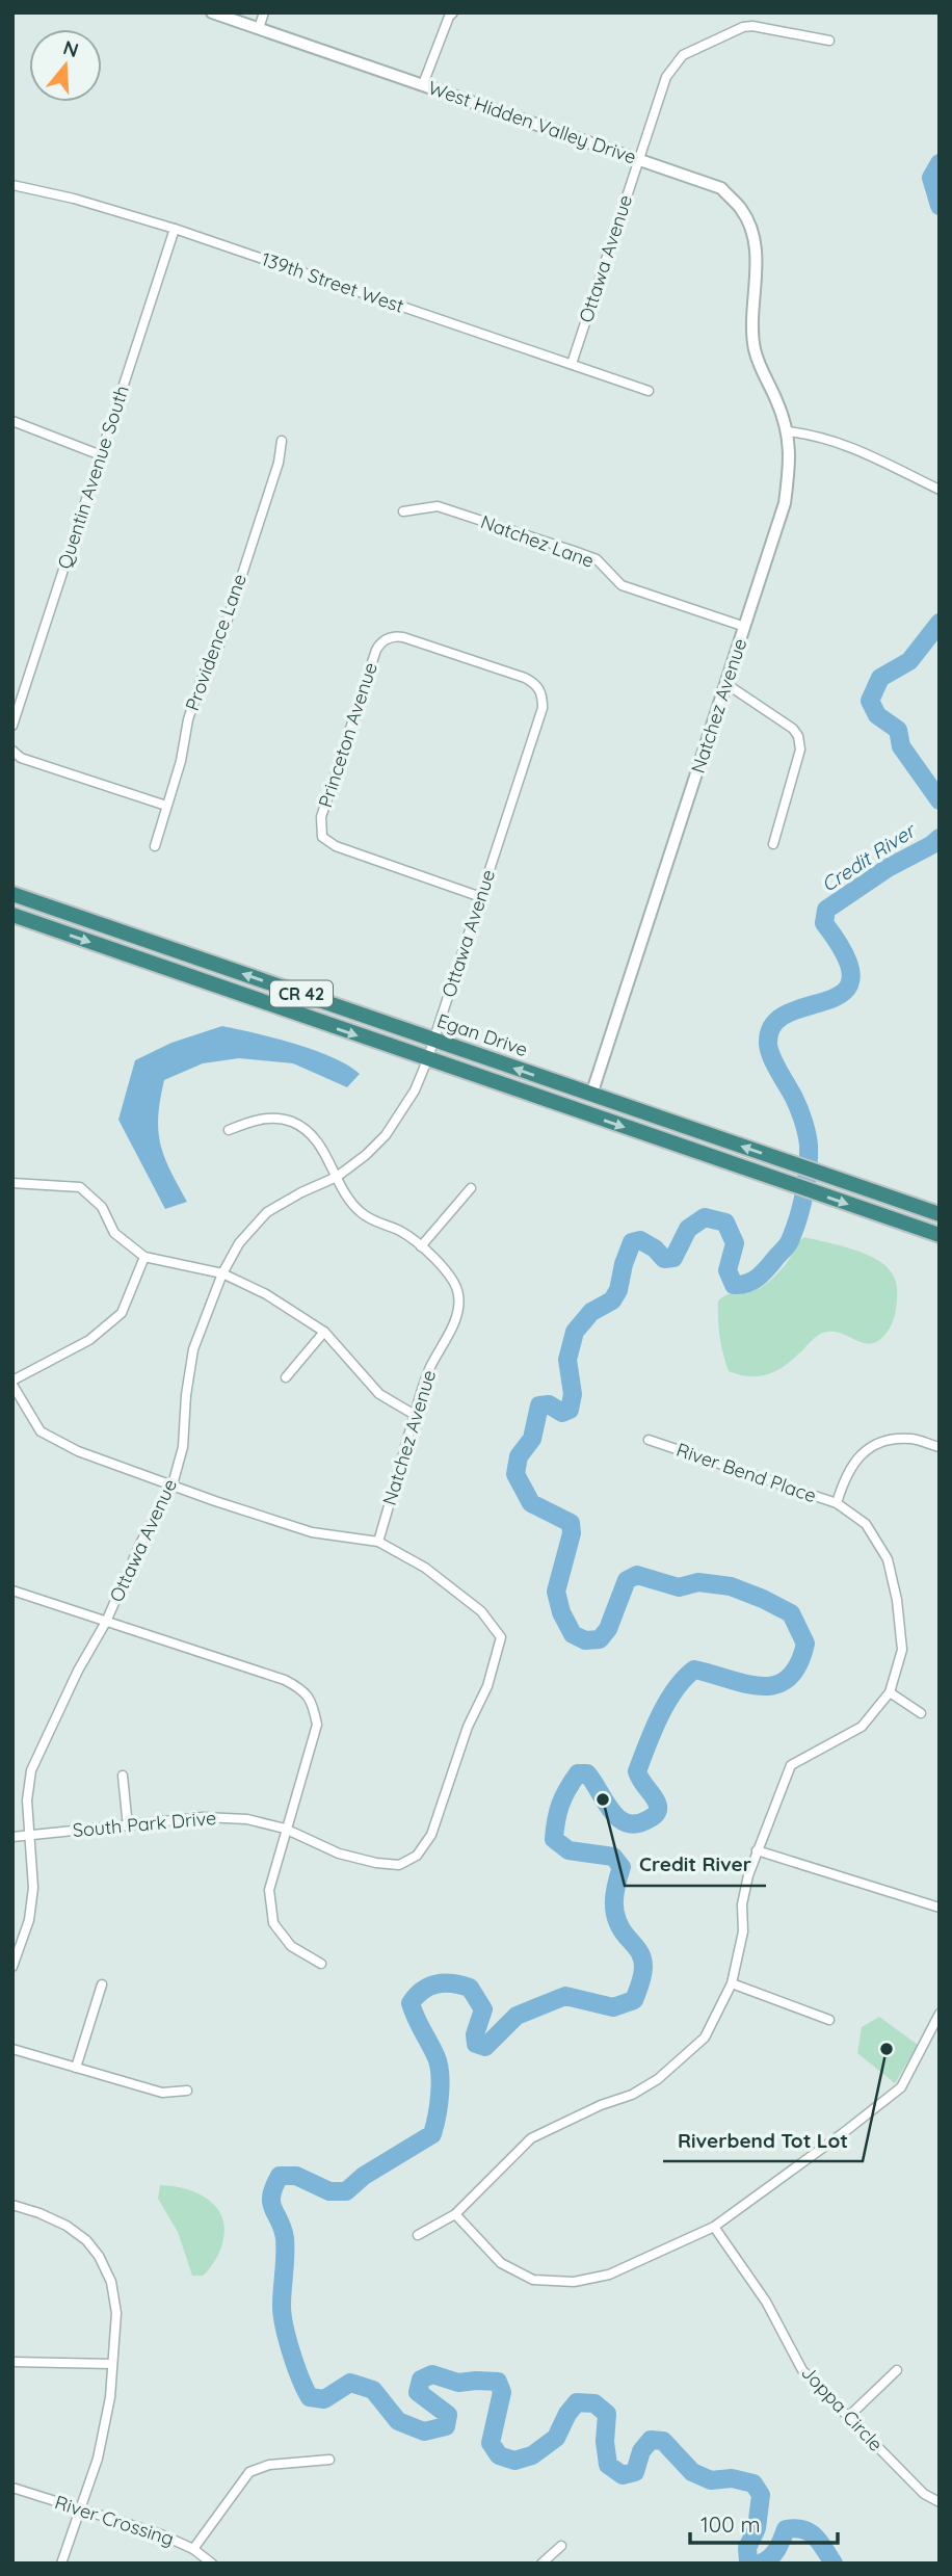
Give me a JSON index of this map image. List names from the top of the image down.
{
  "streets": {
    "highway": ["CR 42", "Egan Drive"],
    "street": [
      "West Hidden Valley Drive",
      "Ottawa Avenue",
      "139th Street West",
      "Quentin Avenue South",
      "Natchez Lane",
      "Providence Lane",
      "Natchez Avenue",
      "Princeton Avenue",
      "River Bend Place",
      "South Park Drive",
      "Joppa Circle",
      "River Crossing"
    ]
  },
  "crossings": [
    ["West Hidden Valley Drive", "Ottawa Avenue"],
    ["West Hidden Valley Drive", "Natchez Avenue"],
    ["Ottawa Avenue", "139th Street West"],
    ["Ottawa Avenue", "Princeton Avenue"],
    ["Ottawa Avenue", "CR 42"],
    ["Ottawa Avenue", "Egan Drive"],
    ["Ottawa Avenue", "South Park Drive"],
    ["139th Street West", "Quentin Avenue South"],
    ["Natchez Lane", "Natchez Avenue"],
    ["Natchez Avenue", "Egan Drive"],
    ["Natchez Avenue", "South Park Drive"]
  ],
  "water": ["Credit River"],
  "places": ["Credit River", "Riverbend Tot Lot"],
  "scale_bar": "100 m",
  "north": "top"
}
